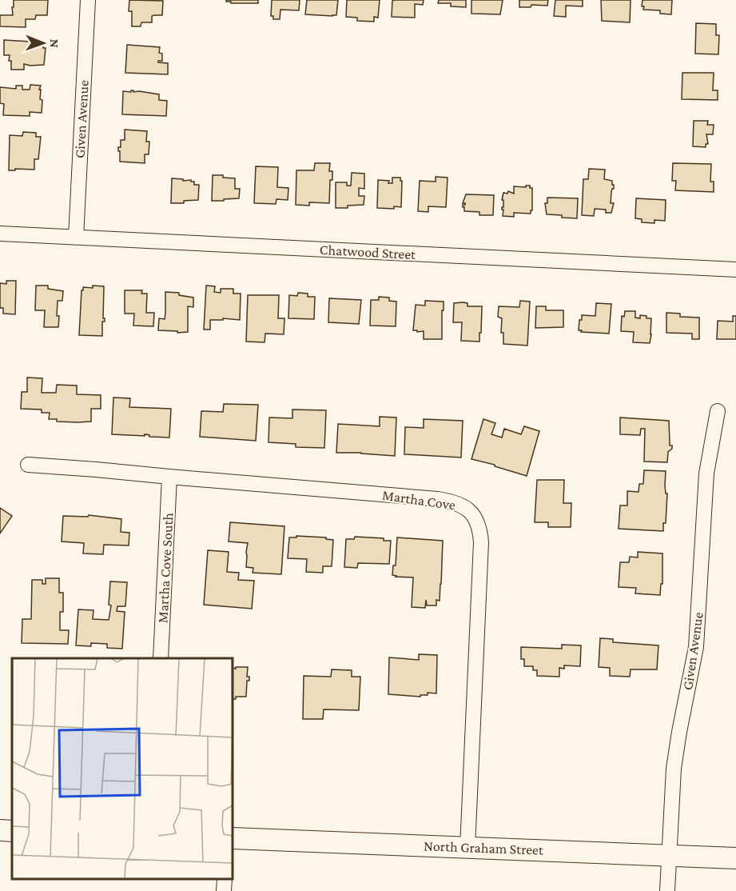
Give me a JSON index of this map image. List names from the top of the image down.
{
  "streets": {
    "main road": ["North Graham Street"],
    "street": [
      "Given Avenue",
      "Chatwood Street",
      "Martha Cove",
      "Martha Cove South"
    ]
  },
  "crossings": [
    ["Given Avenue", "Chatwood Street"],
    ["Given Avenue", "North Graham Street"],
    ["Martha Cove", "Martha Cove South"],
    ["Martha Cove", "North Graham Street"]
  ],
  "north": "right"
}
